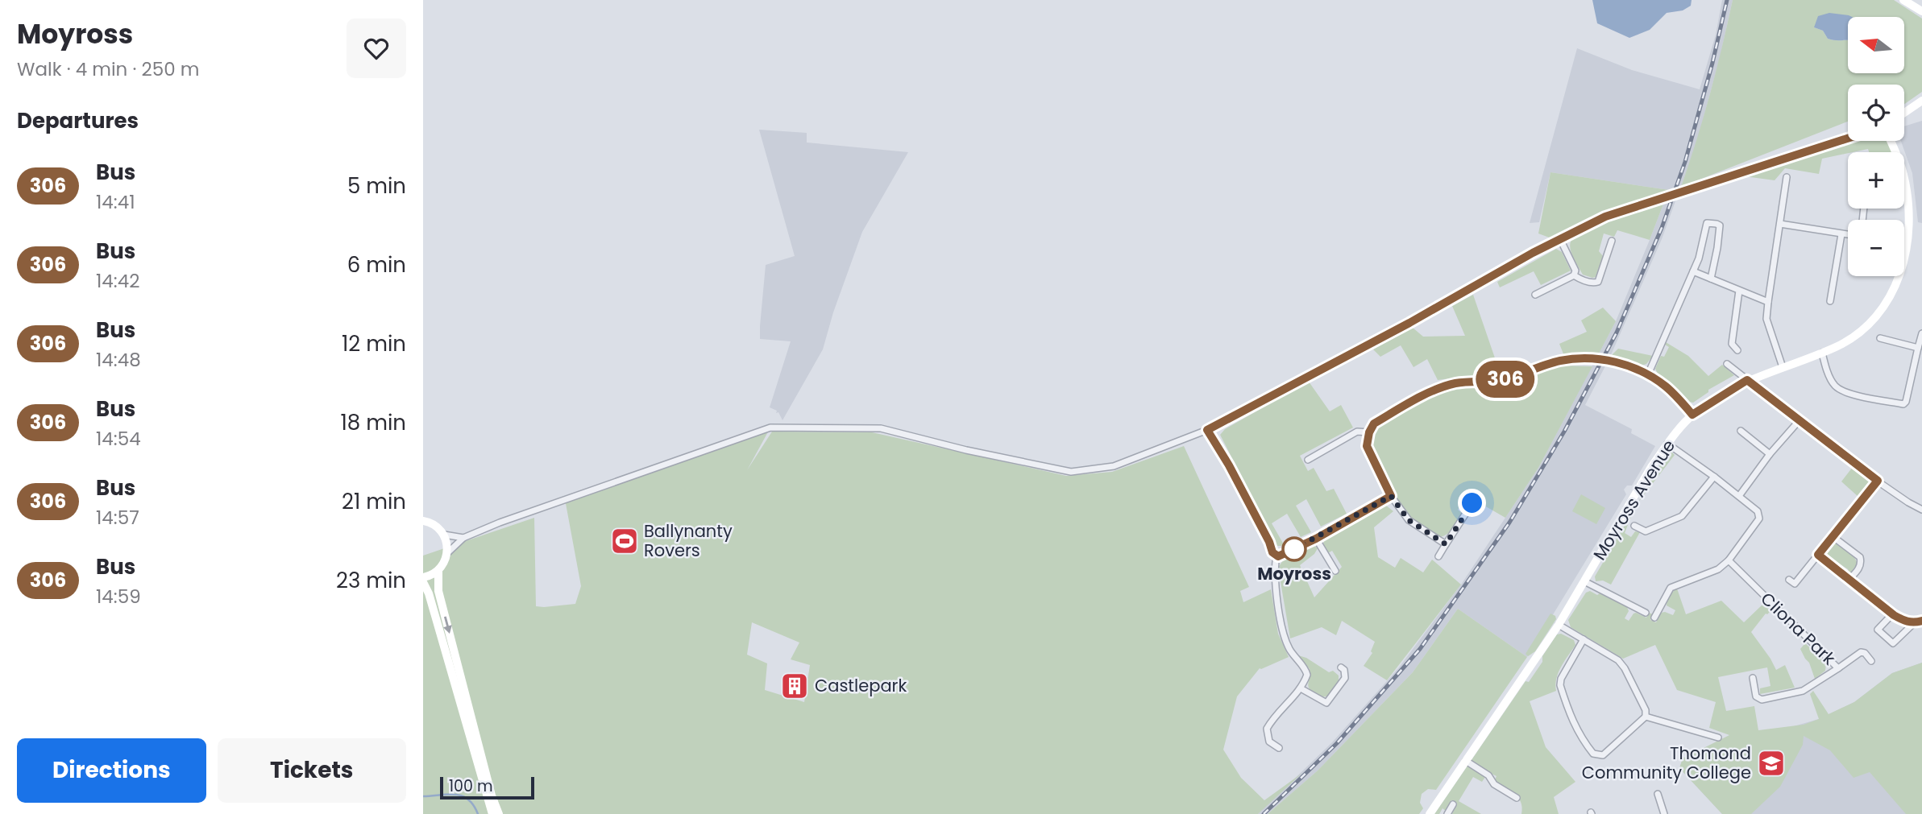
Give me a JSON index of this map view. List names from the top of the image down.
{
  "streets": {
    "street": ["Moyross Avenue", "Cliona Park"]
  },
  "places": {
    "sports": ["Ballynanty Rovers"],
    "other": ["Moyross"],
    "building": ["Castlepark"],
    "school or university": ["Thomond Community College"]
  },
  "lines": ["bus line 306"],
  "scale_bar": "100 m",
  "north": "left",
  "page": {
    "heading": [
      ["Moyross", "Walk · 4 min · 250 m"],
      "Departures"
    ],
    "on_map": "306",
    "map_buttons": ["+", "−"],
    "list": [
      {
        "mark": "306",
        "name": "Bus",
        "note": "14:41",
        "value": "5 min"
      },
      {
        "mark": "306",
        "name": "Bus",
        "note": "14:42",
        "value": "6 min"
      },
      {
        "mark": "306",
        "name": "Bus",
        "note": "14:48",
        "value": "12 min"
      },
      {
        "mark": "306",
        "name": "Bus",
        "note": "14:54",
        "value": "18 min"
      },
      {
        "mark": "306",
        "name": "Bus",
        "note": "14:57",
        "value": "21 min"
      },
      {
        "mark": "306",
        "name": "Bus",
        "note": "14:59",
        "value": "23 min"
      }
    ],
    "buttons": ["Directions", "Tickets"],
    "scale": "100 m"
  }
}
